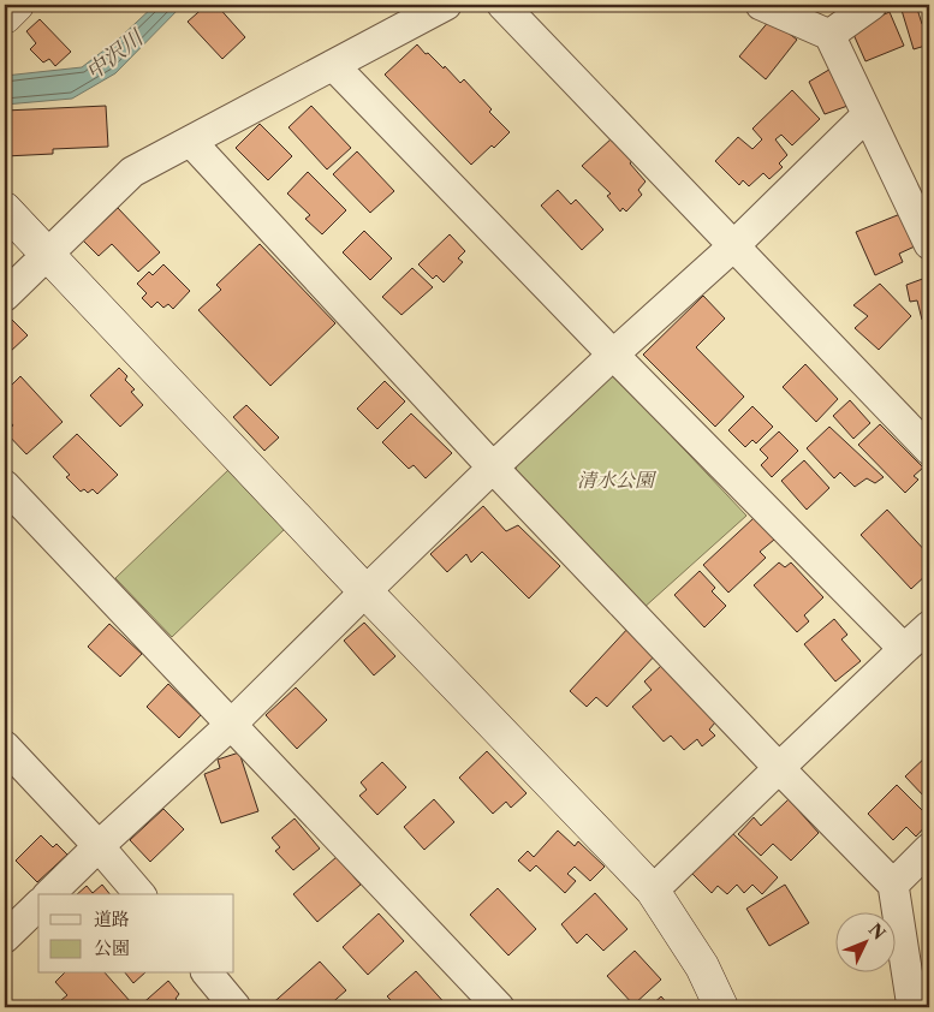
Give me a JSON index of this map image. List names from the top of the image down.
{
  "water": ["中沢川"],
  "parks": ["清水公園"],
  "legend": ["道路", "公園"],
  "north": "top right"
}
